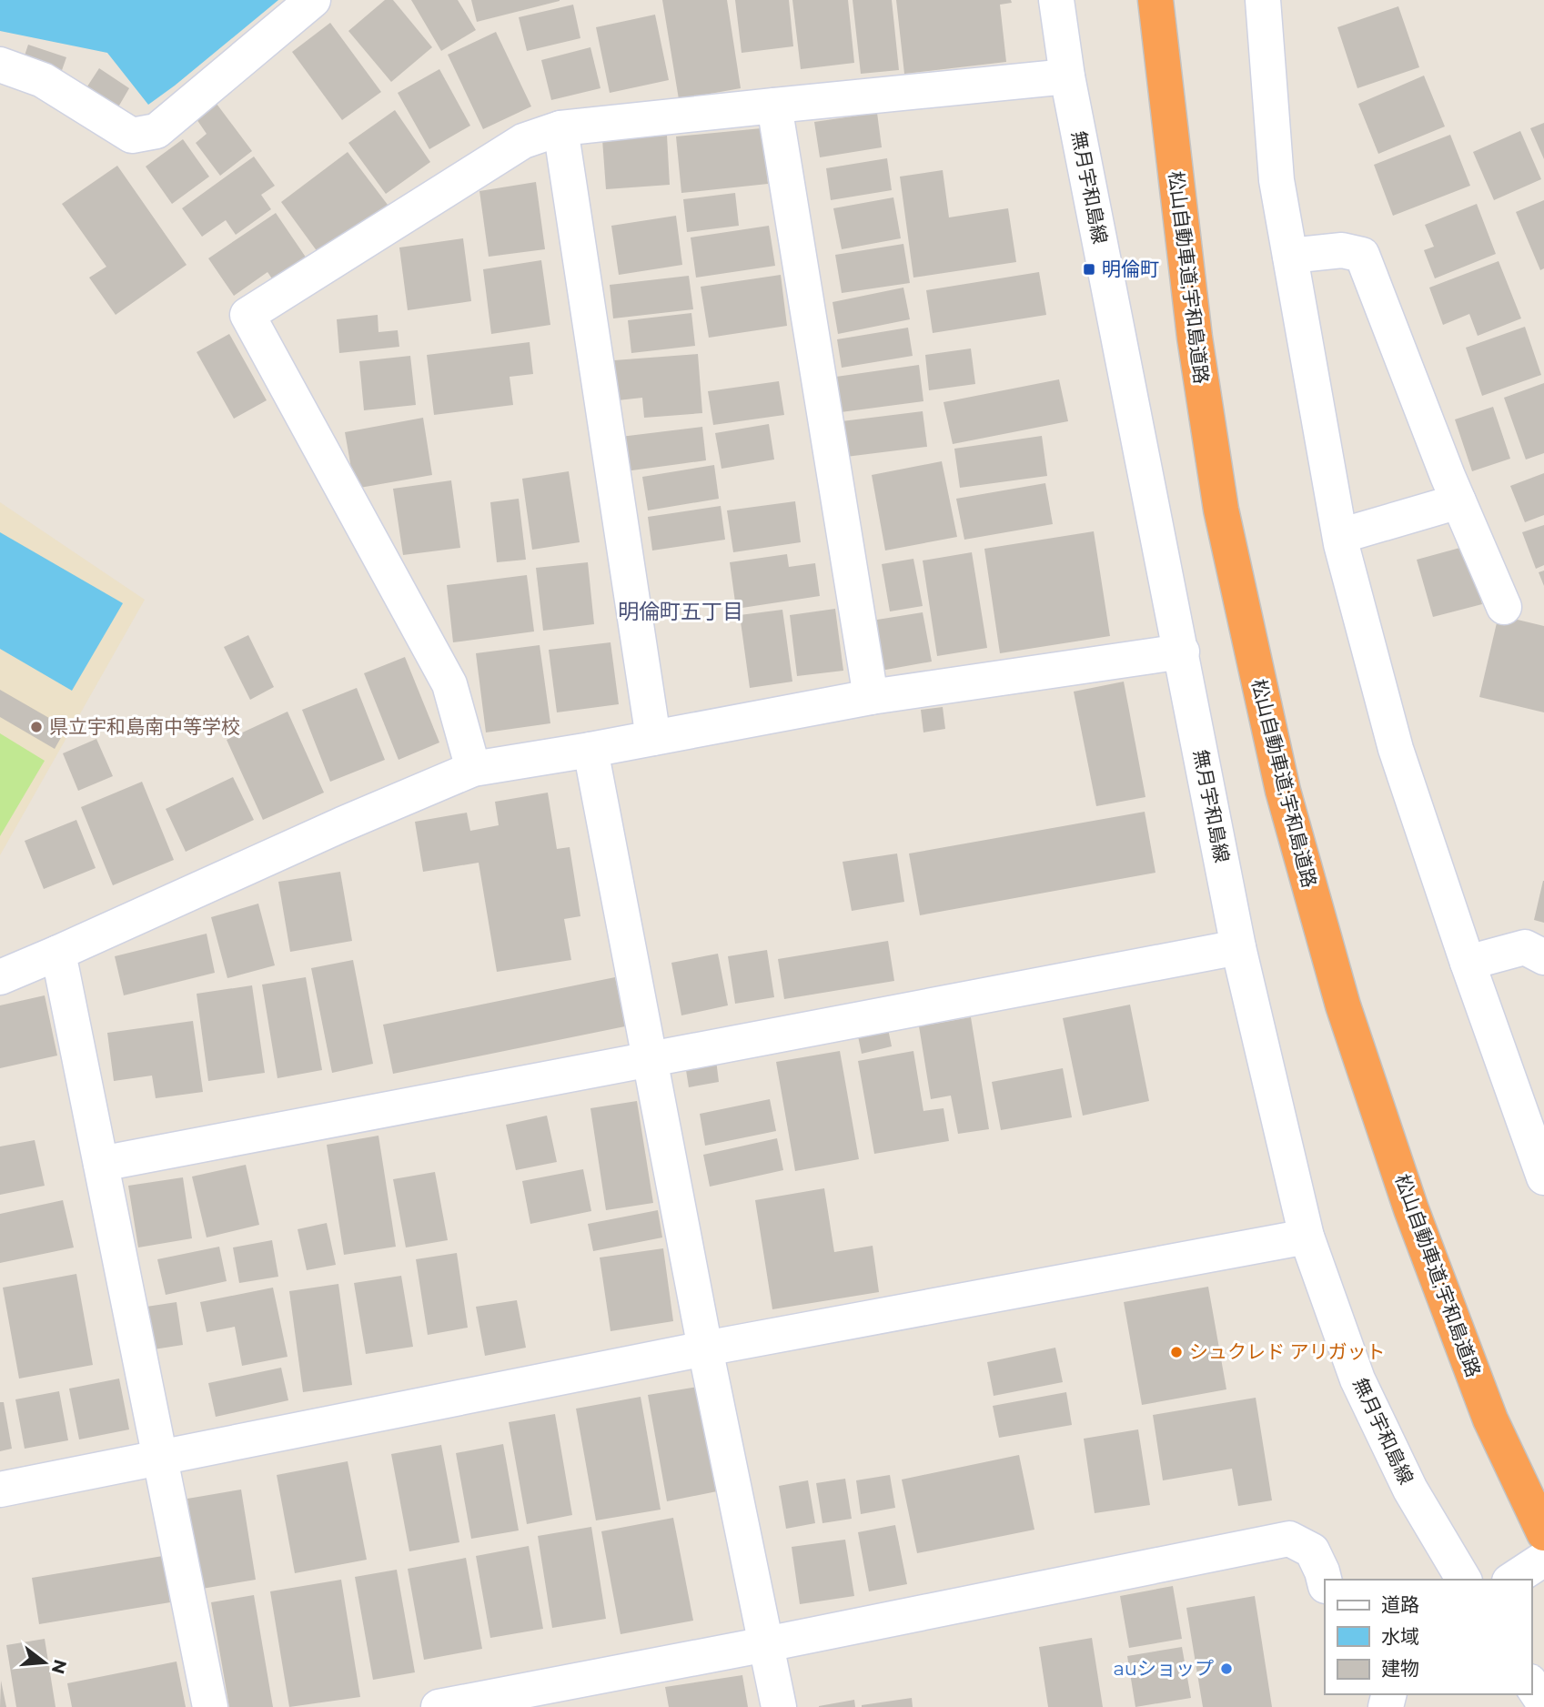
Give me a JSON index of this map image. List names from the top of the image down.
{
  "streets": {
    "highway": ["松山自動車道;宇和島道路"],
    "street": ["無月宇和島線"]
  },
  "districts": ["明倫町五丁目"],
  "places": {
    "transit": ["明倫町"],
    "other": ["県立宇和島南中等学校", "シュクレド アリガット", "auショップ"]
  },
  "legend": ["道路", "水域", "建物"],
  "north": "right"
}
